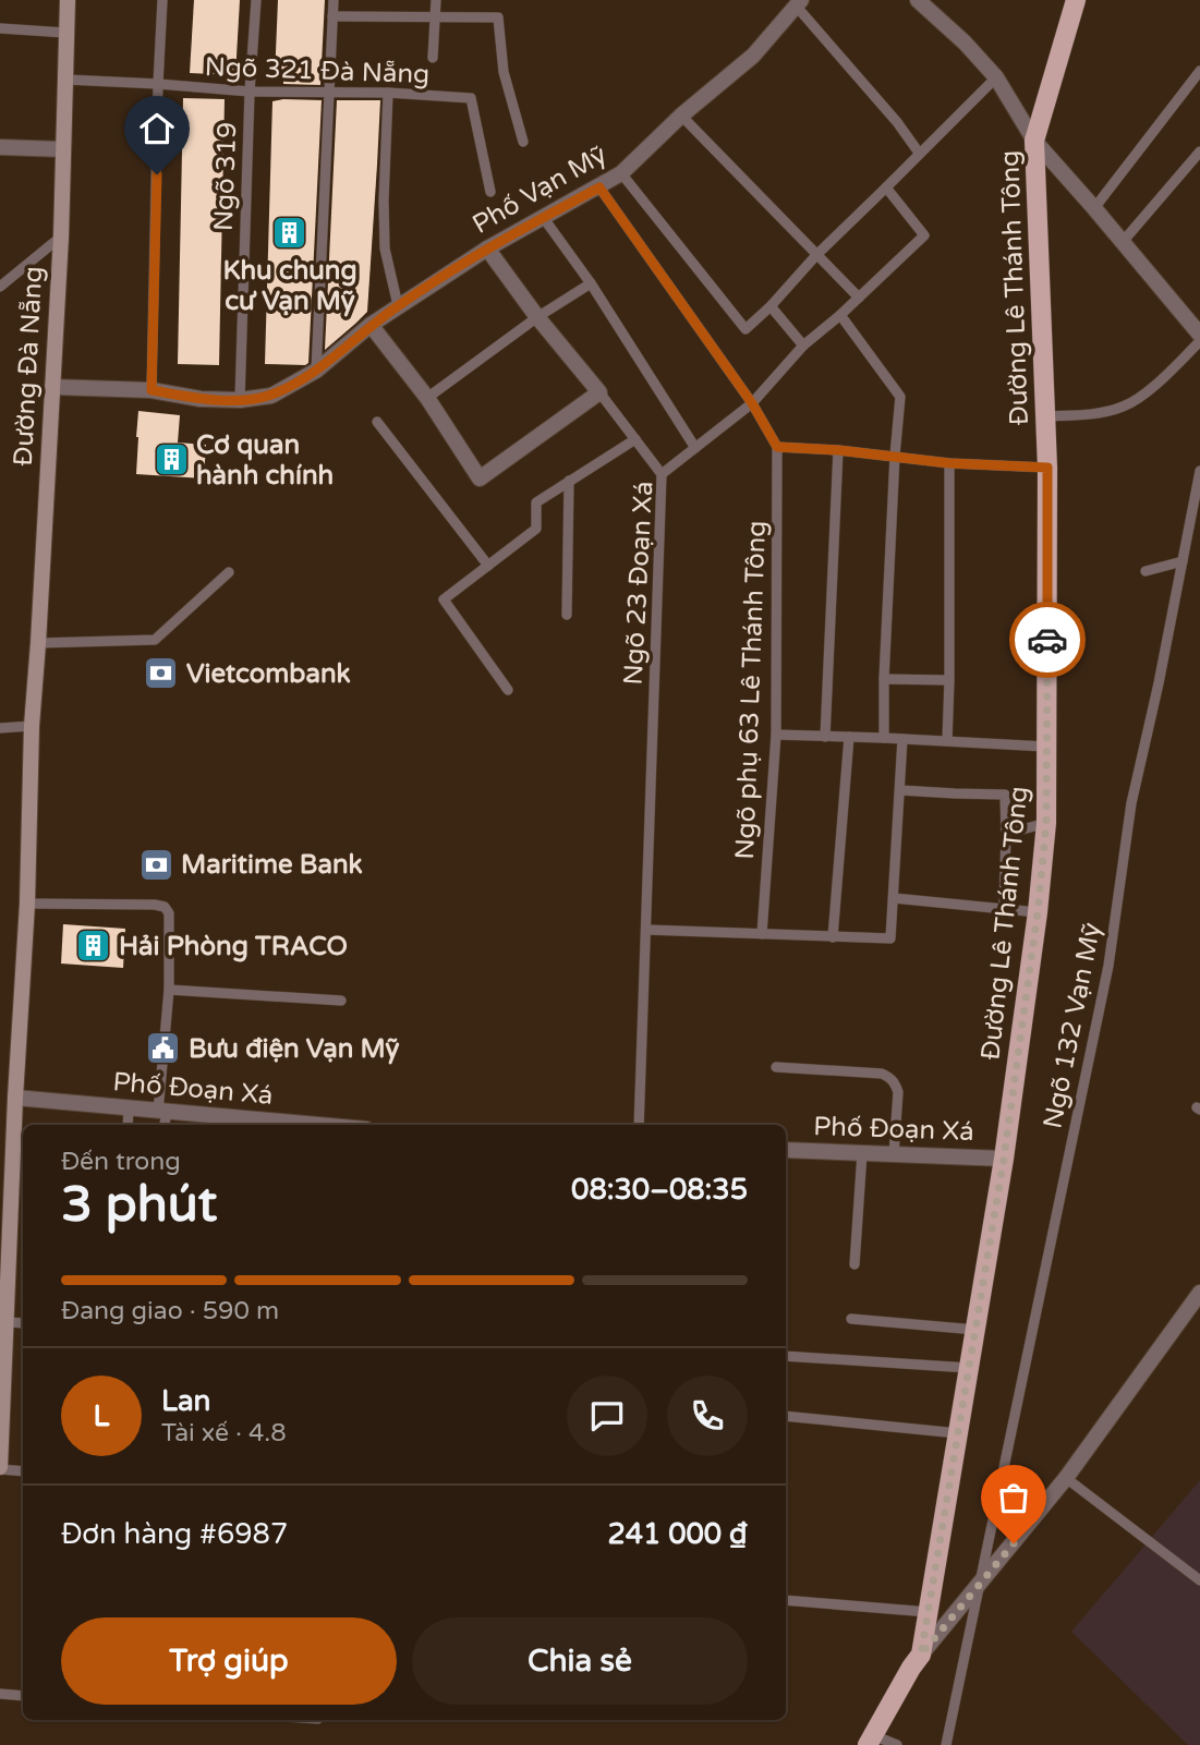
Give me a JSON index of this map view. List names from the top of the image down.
{
  "streets": {
    "main road": ["Đường Lê Thánh Tông", "Đường Đà Nẵng"],
    "street": ["Phố Vạn Mỹ", "Phố Đoạn Xá"],
    "lane": [
      "Ngõ 321 Đà Nẵng",
      "Ngõ 319",
      "Ngõ 23 Đoạn Xá",
      "Ngõ phụ 63 Lê Thánh Tông",
      "Ngõ 132 Vạn Mỹ"
    ]
  },
  "crossings": [
    ["Ngõ 321 Đà Nẵng", "Ngõ 319"],
    ["Ngõ 321 Đà Nẵng", "Đường Đà Nẵng"],
    ["Ngõ 319", "Phố Vạn Mỹ"],
    ["Phố Vạn Mỹ", "Đường Đà Nẵng"],
    ["Đường Lê Thánh Tông", "Phố Đoạn Xá"],
    ["Đường Đà Nẵng", "Phố Đoạn Xá"]
  ],
  "places": {
    "building": ["Khu chung cư Vạn Mỹ", "Cơ quan hành chính", "Hải Phòng TRACO"],
    "bank": ["Vietcombank", "Maritime Bank"],
    "public building": ["Bưu điện Vạn Mỹ"]
  },
  "page": {
    "heading": ["3 phút", "Đến trong", "08:30–08:35"],
    "panel": [
      "Lan",
      "Tài xế · 4.8",
      "Đơn hàng #6987",
      "241 000 ₫"
    ],
    "bar": "Đang giao · 590 m",
    "round": "L",
    "buttons": ["Trợ giúp", "Chia sẻ"]
  }
}
